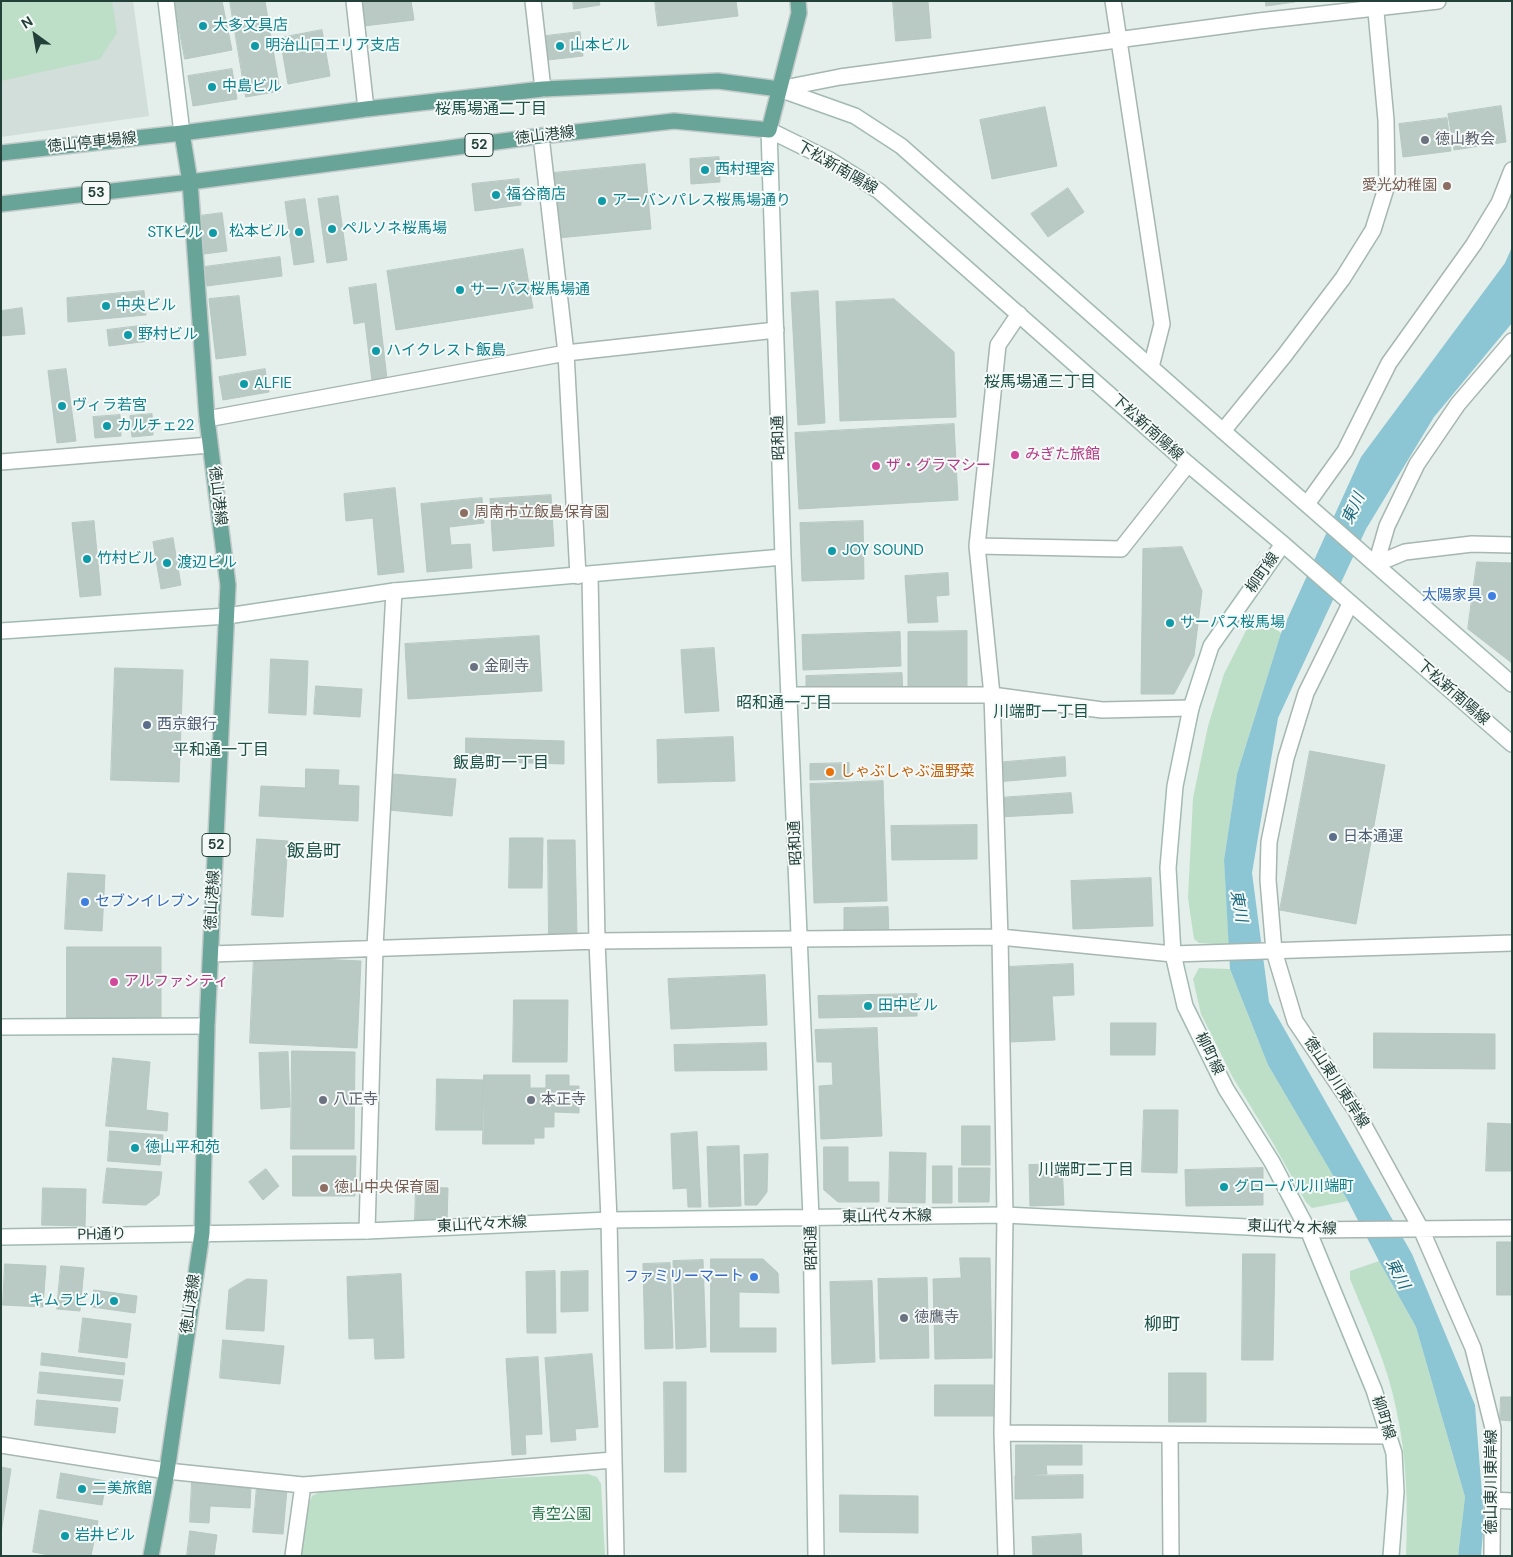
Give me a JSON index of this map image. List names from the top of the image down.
{
  "streets": {
    "main road": [
      "徳山港線",
      "徳山停車場線",
      "52",
      "53"
    ],
    "street": [
      "下松新南陽線",
      "昭和通",
      "柳町線",
      "徳山東川東岸線",
      "東山代々木線",
      "PH通り"
    ]
  },
  "crossings": [
    ["徳山港線", "徳山停車場線"],
    ["徳山港線", "下松新南陽線"],
    ["徳山港線", "53"],
    ["徳山港線", "昭和通"],
    ["徳山港線", "東山代々木線"],
    ["徳山港線", "PH通り"],
    ["下松新南陽線", "昭和通"],
    ["下松新南陽線", "柳町線"],
    ["下松新南陽線", "徳山東川東岸線"],
    ["昭和通", "東山代々木線"],
    ["柳町線", "東山代々木線"],
    ["徳山東川東岸線", "東山代々木線"],
    ["東山代々木線", "PH通り"]
  ],
  "districts": [
    "桜馬場通二丁目",
    "桜馬場通三丁目",
    "昭和通一丁目",
    "川端町一丁目",
    "平和通一丁目",
    "飯島町一丁目",
    "飯島町",
    "川端町二丁目",
    "柳町"
  ],
  "water": ["東川"],
  "parks": ["青空公園"],
  "places": [
    "大多文具店",
    "明治山口エリア支店",
    "山本ビル",
    "中島ビル",
    "徳山教会",
    "西村理容",
    "愛光幼稚園",
    "福谷商店",
    "アーバンパレス桜馬場通り",
    "ペルソネ桜馬場",
    "松本ビル",
    "STKビル",
    "サーパス桜馬場通",
    "中央ビル",
    "野村ビル",
    "ハイクレスト飯島",
    "ALFIE",
    "ヴィラ若宮",
    "カルチェ22",
    "みぎた旅館",
    "ザ・グラマシー",
    "周南市立飯島保育園",
    "JOY SOUND",
    "竹村ビル",
    "渡辺ビル",
    "太陽家具",
    "サーパス桜馬場",
    "金剛寺",
    "西京銀行",
    "しゃぶしゃぶ温野菜",
    "日本通運",
    "セブンイレブン",
    "アルファシティ",
    "田中ビル",
    "八正寺",
    "本正寺",
    "徳山平和苑",
    "グローバル川端町",
    "徳山中央保育園",
    "ファミリーマート",
    "キムラビル",
    "徳鷹寺",
    "二美旅館",
    "岩井ビル"
  ],
  "north": "top left"
}
